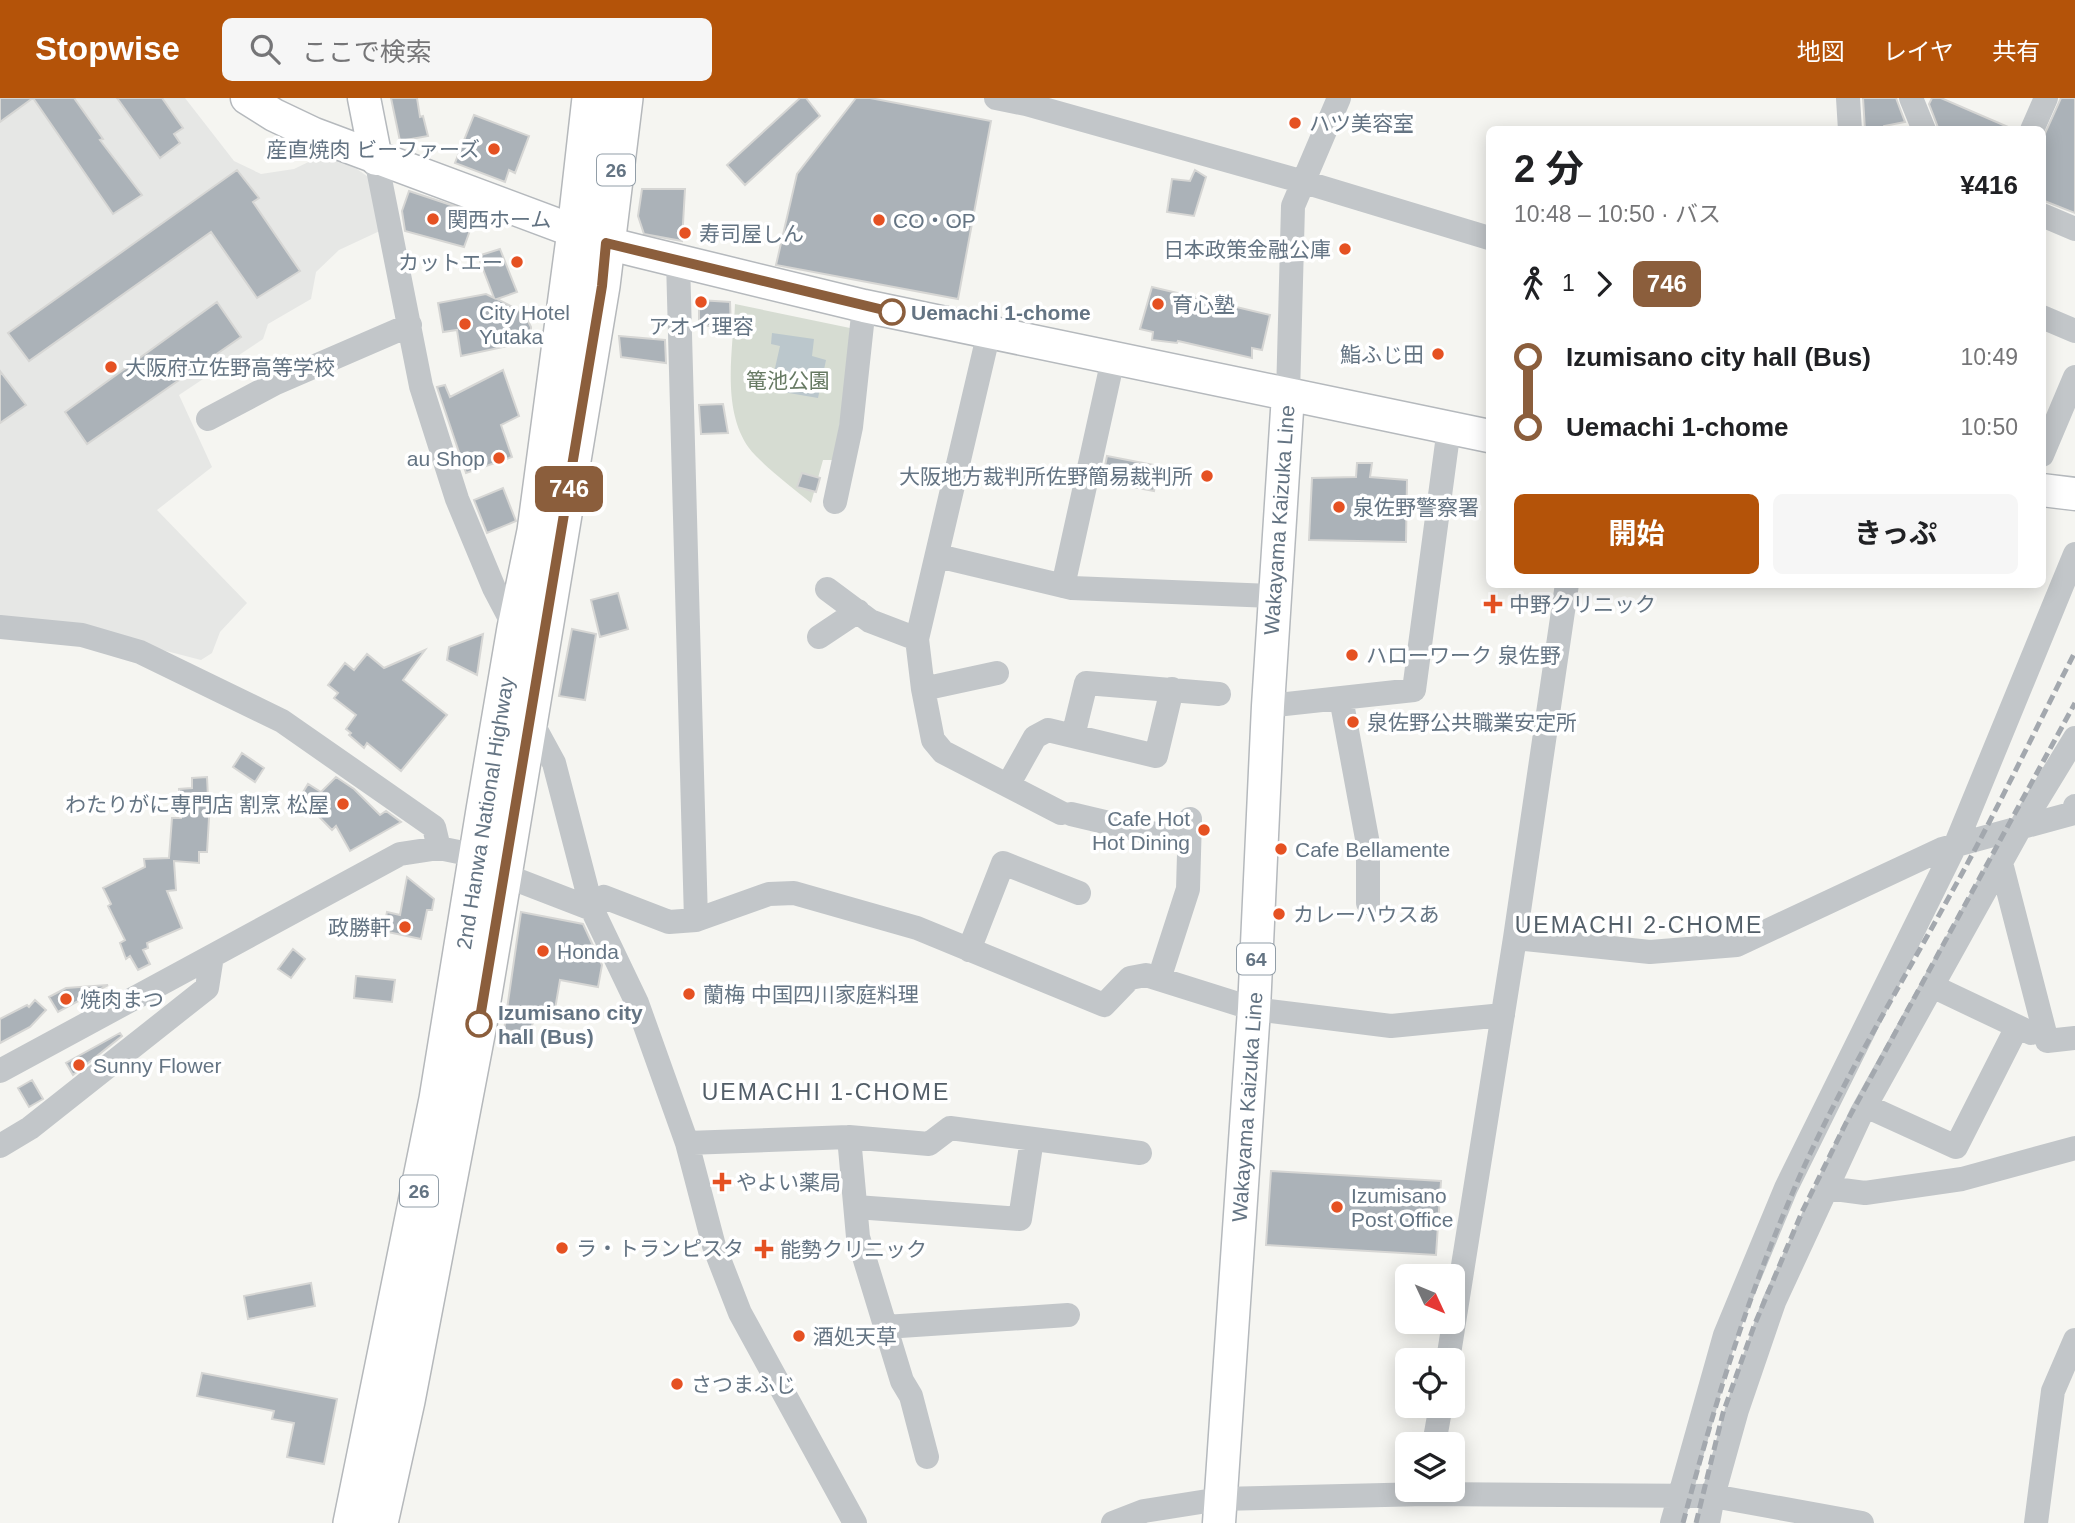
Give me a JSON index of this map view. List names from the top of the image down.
{
  "streets": {
    "highway": ["26", "2nd Hanwa National Highway"],
    "main road": ["Wakayama Kaizuka Line", "64"]
  },
  "crossings": [
    ["Wakayama Kaizuka Line", "2nd Hanwa National Highway"]
  ],
  "districts": ["UEMACHI 2-CHOME", "UEMACHI 1-CHOME"],
  "parks": ["篭池公園"],
  "places": {
    "other": [
      "ハツ美容室",
      "産直焼肉 ビーファーズ",
      "関西ホーム",
      "CO・OP",
      "寿司屋しん",
      "日本政策金融公庫",
      "カットエー",
      "アオイ理容",
      "育心塾",
      "Uemachi 1-chome",
      "City Hotel Yutaka",
      "鮨ふじ田",
      "大阪府立佐野高等学校",
      "au Shop",
      "大阪地方裁判所佐野簡易裁判所",
      "泉佐野警察署",
      "ハローワーク 泉佐野",
      "泉佐野公共職業安定所",
      "わたりがに専門店 割烹 松屋",
      "Cafe Hot Hot Dining",
      "Cafe Bellamente",
      "カレーハウスあ",
      "政勝軒",
      "Honda",
      "蘭梅 中国四川家庭料理",
      "焼肉まつ",
      "Izumisano city hall (Bus)",
      "Sunny Flower",
      "Izumisano Post Office",
      "ラ・トランピスタ",
      "酒処天草",
      "さつまふじ"
    ],
    "health": ["中野クリニック", "やよい薬局", "能勢クリニック"]
  },
  "lines": ["bus line 746"],
  "north": "bottom right",
  "page": {
    "header": "Stopwise",
    "search": "ここで検索",
    "nav": ["地図", "レイヤ", "共有"],
    "on_map": "746",
    "heading": ["2 分", "10:48 – 10:50 · バス", "¥416"],
    "legs": ["1", "746"],
    "list": [
      {
        "name": "Izumisano city hall (Bus)",
        "value": "10:49"
      },
      {
        "name": "Uemachi 1-chome",
        "value": "10:50"
      }
    ],
    "buttons": ["開始", "きっぷ"]
  }
}
